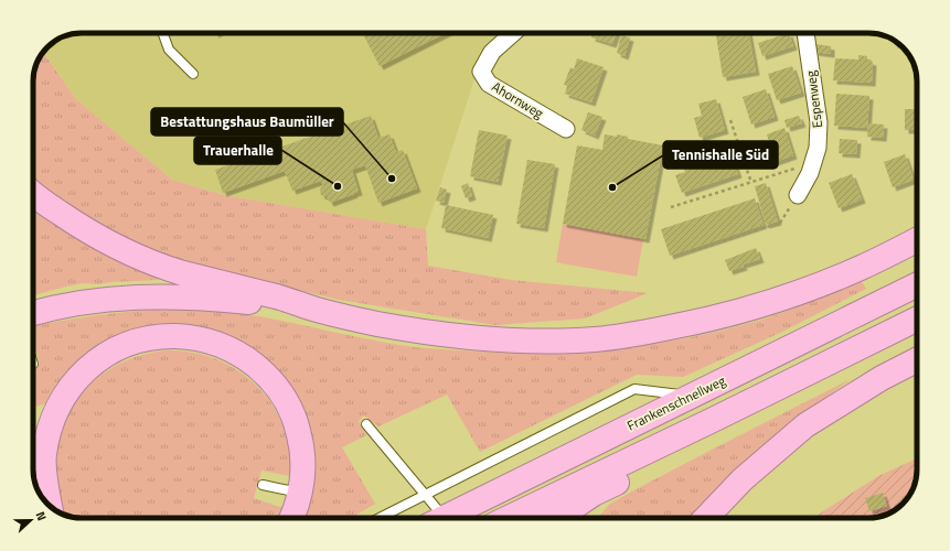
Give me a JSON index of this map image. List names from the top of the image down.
{
  "streets": {
    "highway": ["Frankenschnellweg"],
    "street": ["Espenweg", "Ahornweg"]
  },
  "places": ["Bestattungshaus Baumüller", "Trauerhalle", "Tennishalle Süd"],
  "north": "right"
}
